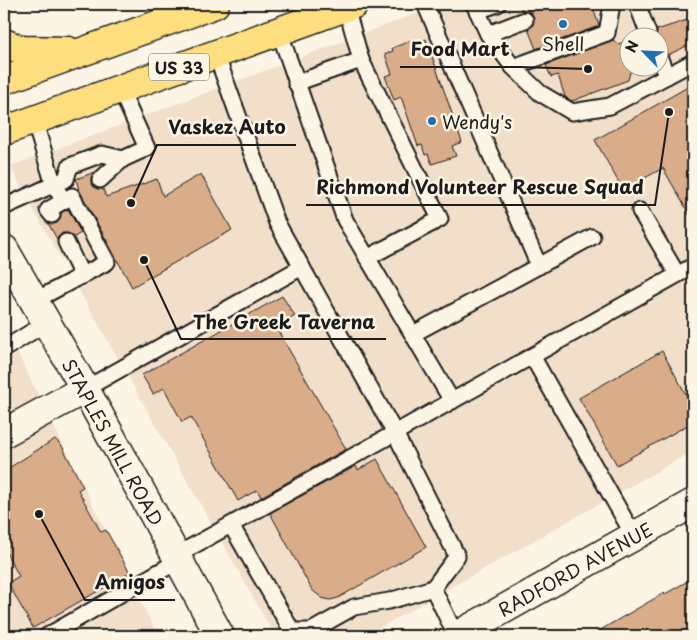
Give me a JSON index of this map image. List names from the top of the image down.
{
  "streets": {
    "main road": ["US 33"],
    "street": ["STAPLES MILL ROAD", "RADFORD AVENUE"]
  },
  "places": [
    "Shell",
    "Food Mart",
    "Richmond Volunteer Rescue Squad",
    "Wendy's",
    "Vaskez Auto",
    "The Greek Taverna",
    "Amigos"
  ],
  "north": "top left"
}
